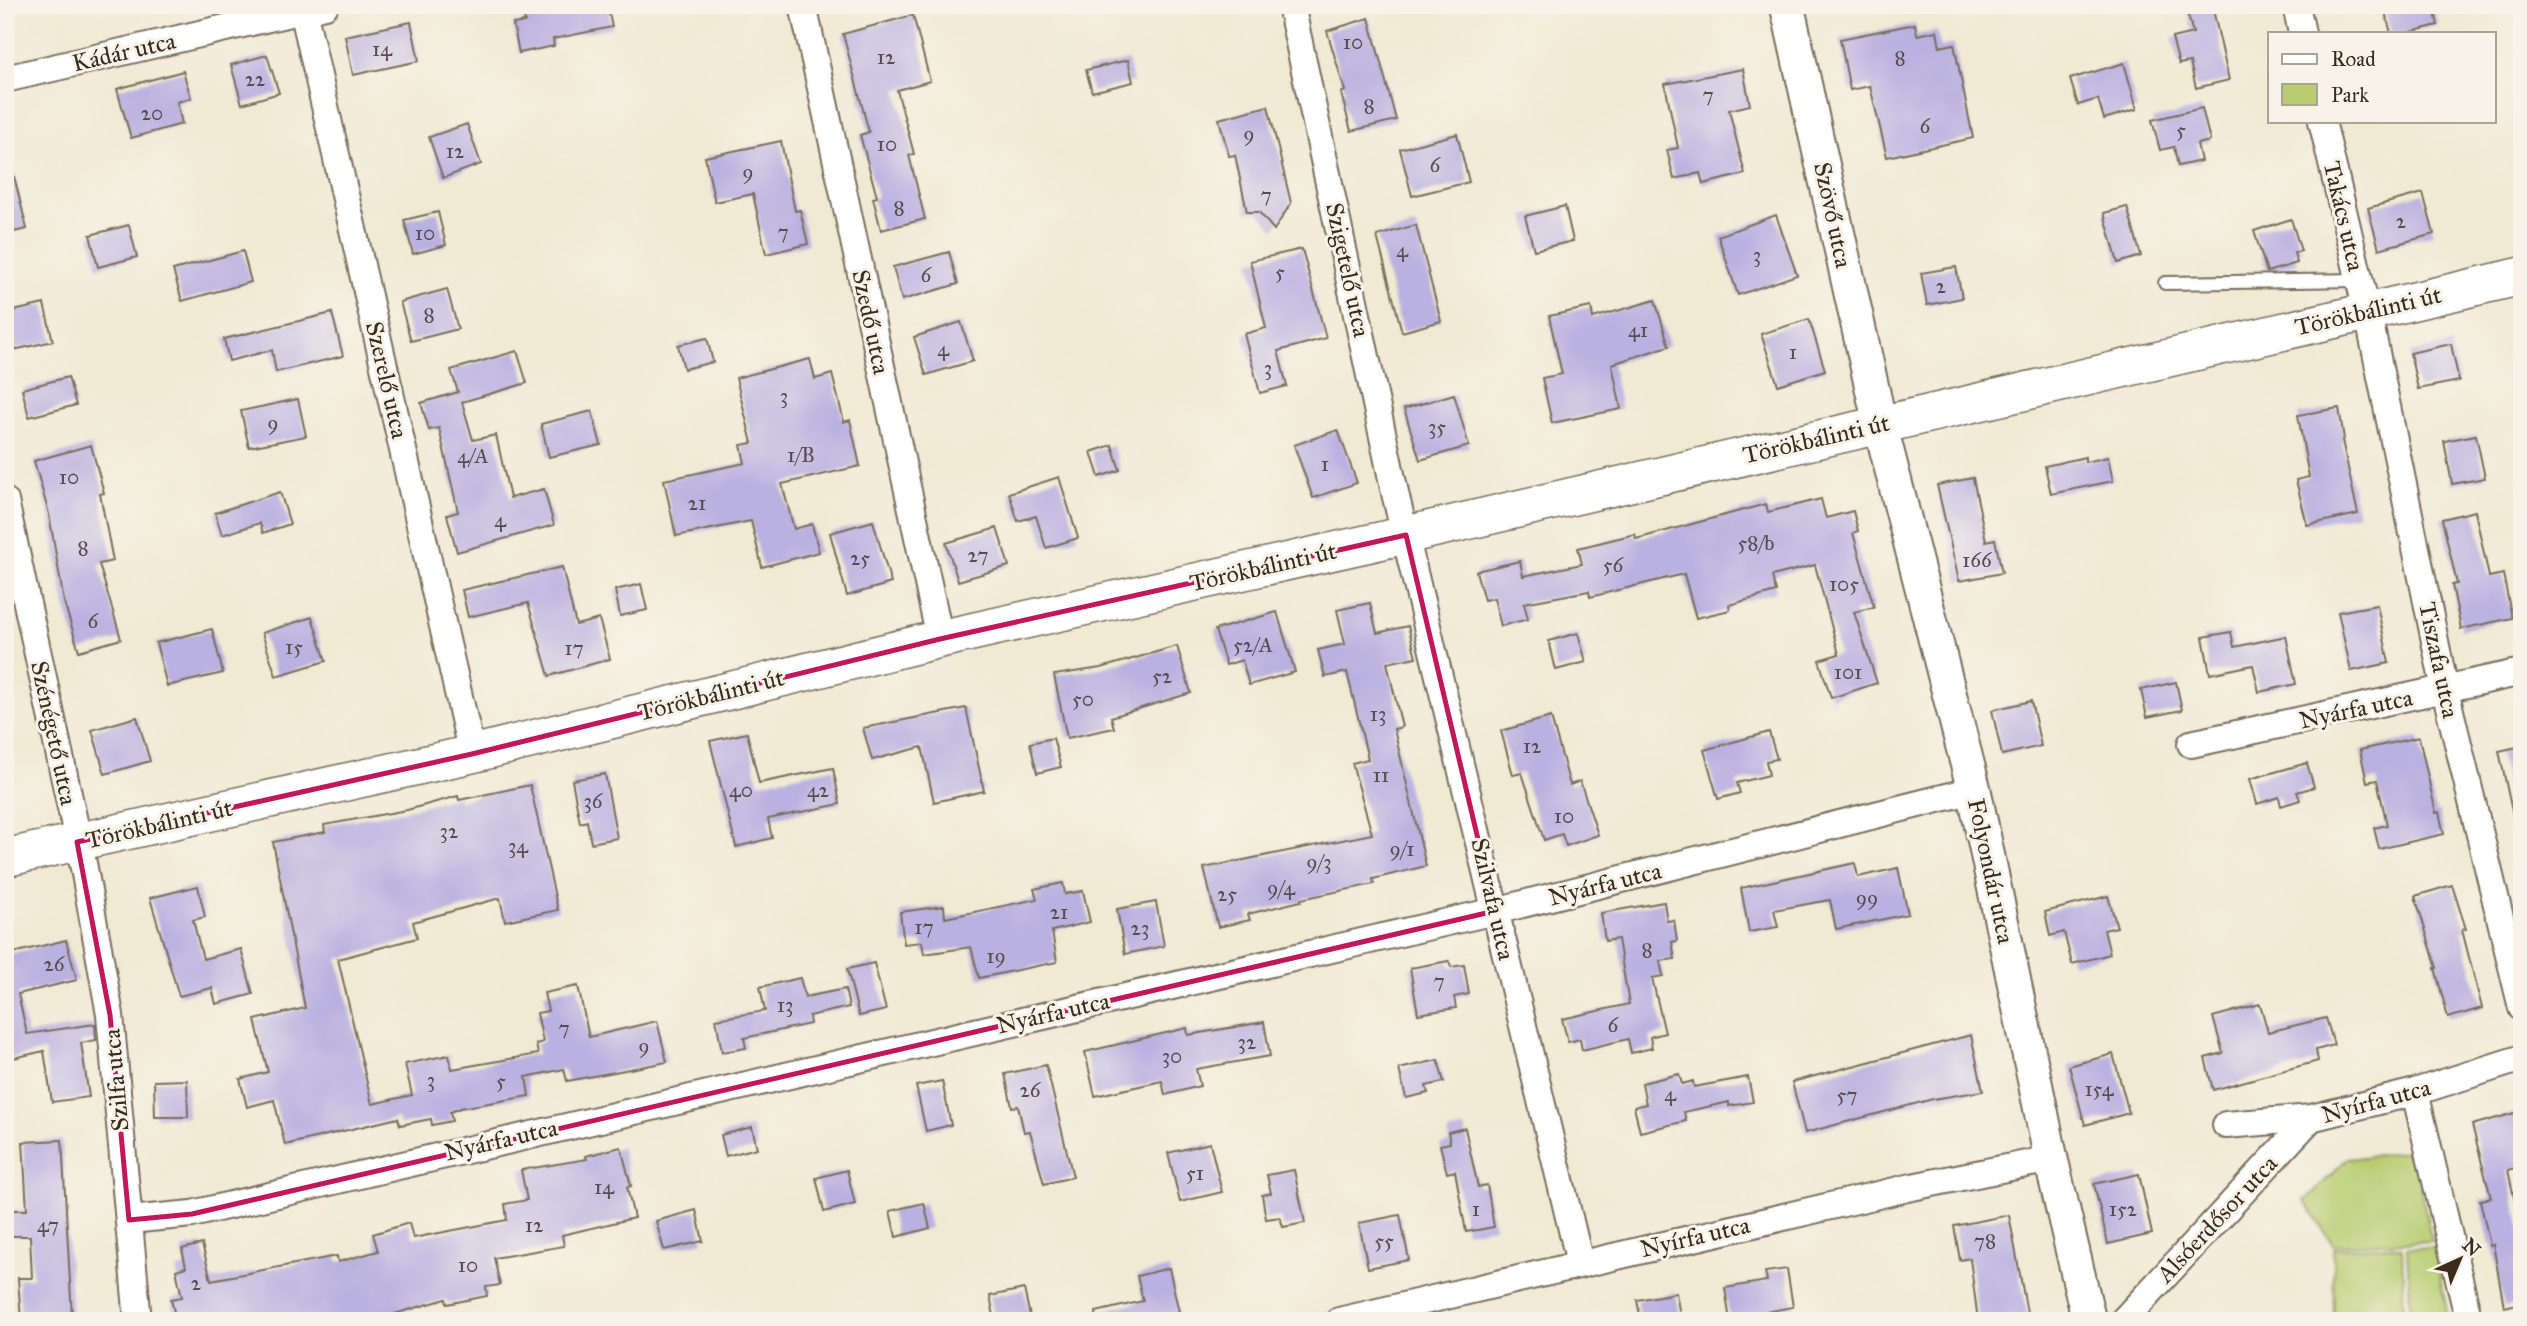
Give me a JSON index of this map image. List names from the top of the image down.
{
  "streets": {
    "main road": ["Törökbálinti út"],
    "street": [
      "Kádár utca",
      "Szövő utca",
      "Takács utca",
      "Szigetelő utca",
      "Szedő utca",
      "Szerelő utca",
      "Tiszafa utca",
      "Nyárfa utca",
      "Szénégető utca",
      "Folyondár utca",
      "Szilvafa utca",
      "Szilfa utca",
      "Nyírfa utca",
      "Alsóerdősor utca"
    ]
  },
  "crossings": [
    ["Kádár utca", "Szerelő utca"],
    ["Szövő utca", "Törökbálinti út"],
    ["Szövő utca", "Folyondár utca"],
    ["Takács utca", "Törökbálinti út"],
    ["Takács utca", "Tiszafa utca"],
    ["Szigetelő utca", "Törökbálinti út"],
    ["Szigetelő utca", "Szilvafa utca"],
    ["Törökbálinti út", "Szedő utca"],
    ["Törökbálinti út", "Szerelő utca"],
    ["Törökbálinti út", "Tiszafa utca"],
    ["Törökbálinti út", "Szénégető utca"],
    ["Törökbálinti út", "Folyondár utca"],
    ["Törökbálinti út", "Szilvafa utca"],
    ["Törökbálinti út", "Szilfa utca"],
    ["Tiszafa utca", "Nyárfa utca"],
    ["Nyárfa utca", "Folyondár utca"],
    ["Nyárfa utca", "Szilvafa utca"],
    ["Nyárfa utca", "Szilfa utca"],
    ["Szénégető utca", "Szilfa utca"],
    ["Folyondár utca", "Nyírfa utca"],
    ["Szilvafa utca", "Nyírfa utca"],
    ["Nyírfa utca", "Alsóerdősor utca"]
  ],
  "house_numbers": [
    "10",
    "14",
    "12",
    "8",
    "22",
    "7",
    "8",
    "20",
    "6",
    "5",
    "9",
    "10",
    "12",
    "6",
    "9",
    "7",
    "8",
    "2",
    "7",
    "10",
    "4",
    "3",
    "5",
    "6",
    "2",
    "8",
    "41",
    "4",
    "1",
    "3",
    "3",
    "9",
    "35",
    "1/B",
    "4/A",
    "1",
    "10",
    "21",
    "4",
    "58/b",
    "8",
    "27",
    "25",
    "166",
    "56",
    "105",
    "6",
    "52/A",
    "15",
    "17",
    "101",
    "52",
    "50",
    "13",
    "12",
    "11",
    "40",
    "42",
    "36",
    "10",
    "32",
    "34",
    "9/1",
    "9/3",
    "9/4",
    "25",
    "99",
    "21",
    "17",
    "23",
    "8",
    "19",
    "26",
    "7",
    "13",
    "6",
    "7",
    "32",
    "9",
    "30",
    "3",
    "5",
    "154",
    "26",
    "4",
    "57",
    "51",
    "14",
    "1",
    "152",
    "47",
    "12",
    "55",
    "78",
    "10",
    "2"
  ],
  "legend": ["Road", "Park"],
  "north": "top right"
}
